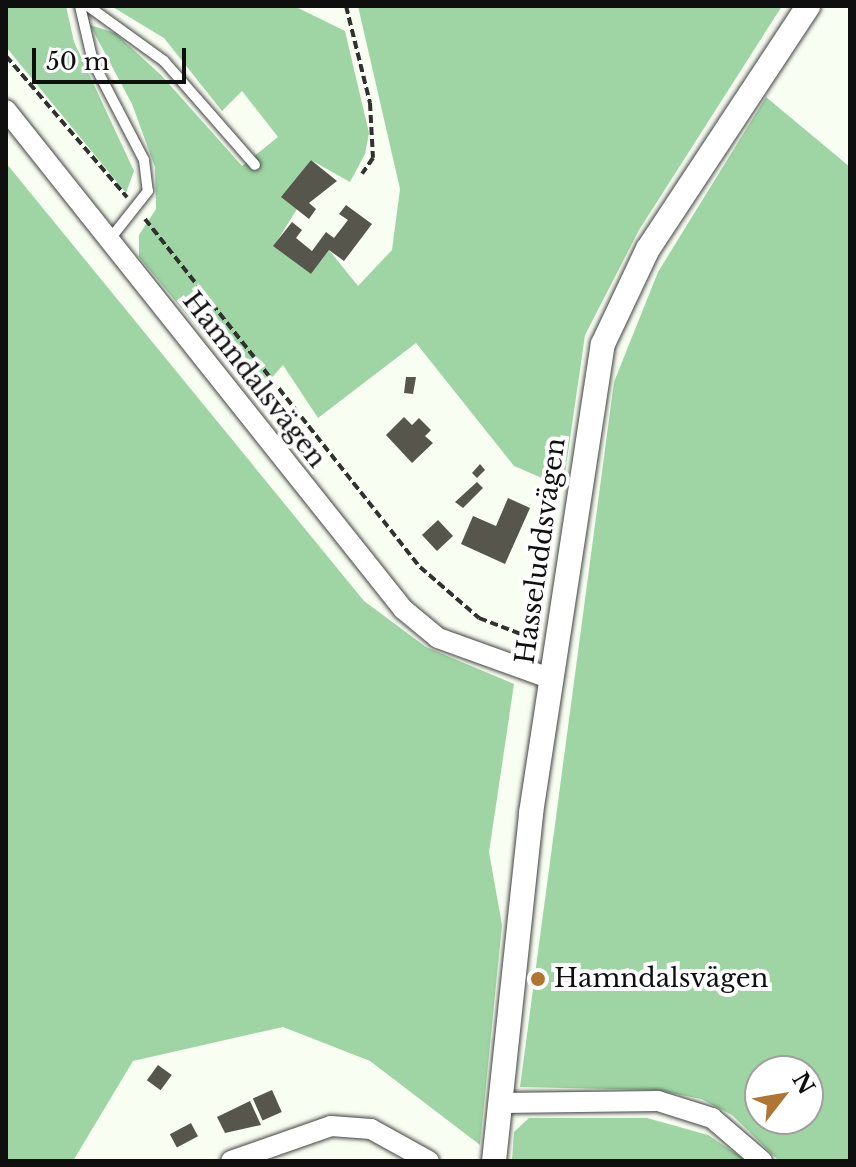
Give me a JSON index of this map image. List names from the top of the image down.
{
  "streets": {
    "street": ["Hamndalsvägen", "Hasseluddsvägen"]
  },
  "crossings": [
    ["Hamndalsvägen", "Hasseluddsvägen"]
  ],
  "places": ["Hamndalsvägen"],
  "scale_bar": "50 m",
  "north": "top right"
}
